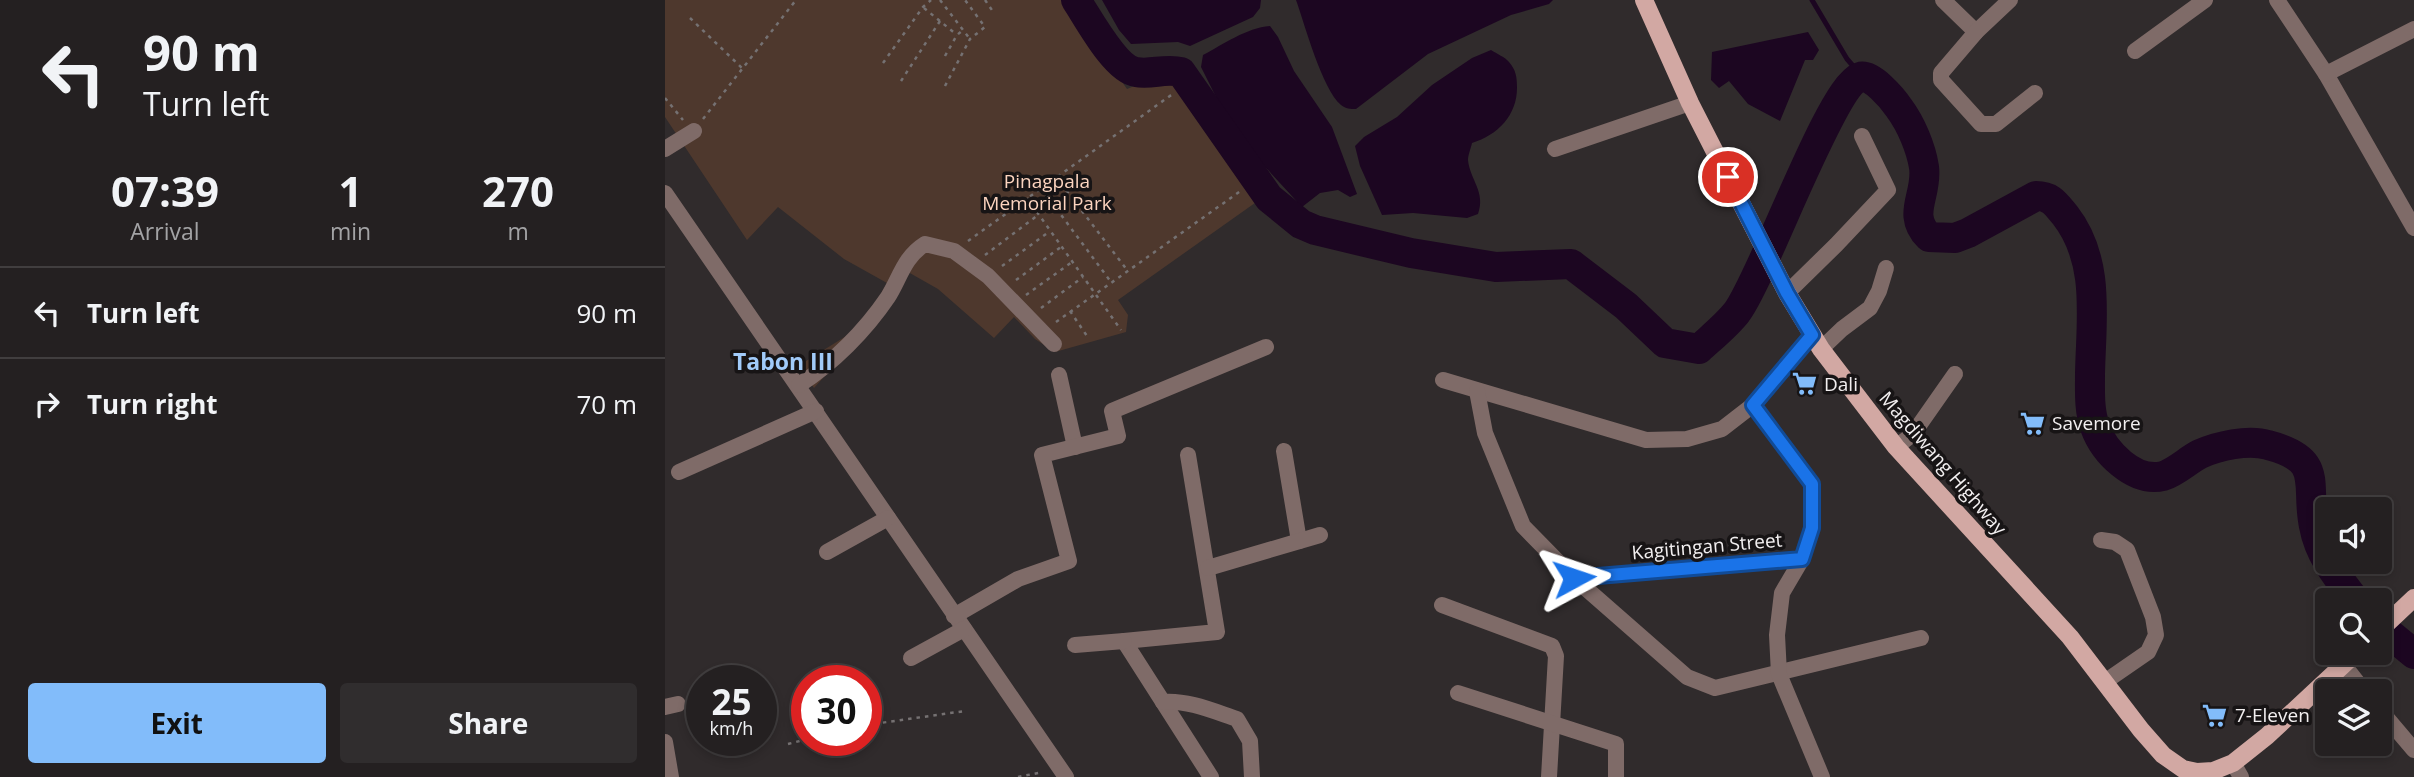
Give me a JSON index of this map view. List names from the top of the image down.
{
  "streets": {
    "main road": ["Magdiwang Highway"],
    "street": ["Kagitingan Street"]
  },
  "districts": ["Tabon III"],
  "parks": ["Pinagpala Memorial Park"],
  "places": {
    "supermarket": ["Dali", "Savemore", "7-Eleven"]
  },
  "page": {
    "turn": ["90 m", "Turn left"],
    "eta": [
      "07:39",
      "Arrival",
      "1",
      "min",
      "270",
      "m"
    ],
    "list": [
      {
        "name": "Turn left",
        "value": "90 m"
      },
      {
        "name": "Turn right",
        "value": "70 m"
      }
    ],
    "speed": "25 km/h",
    "limit": "30",
    "buttons": ["Exit", "Share"]
  }
}
